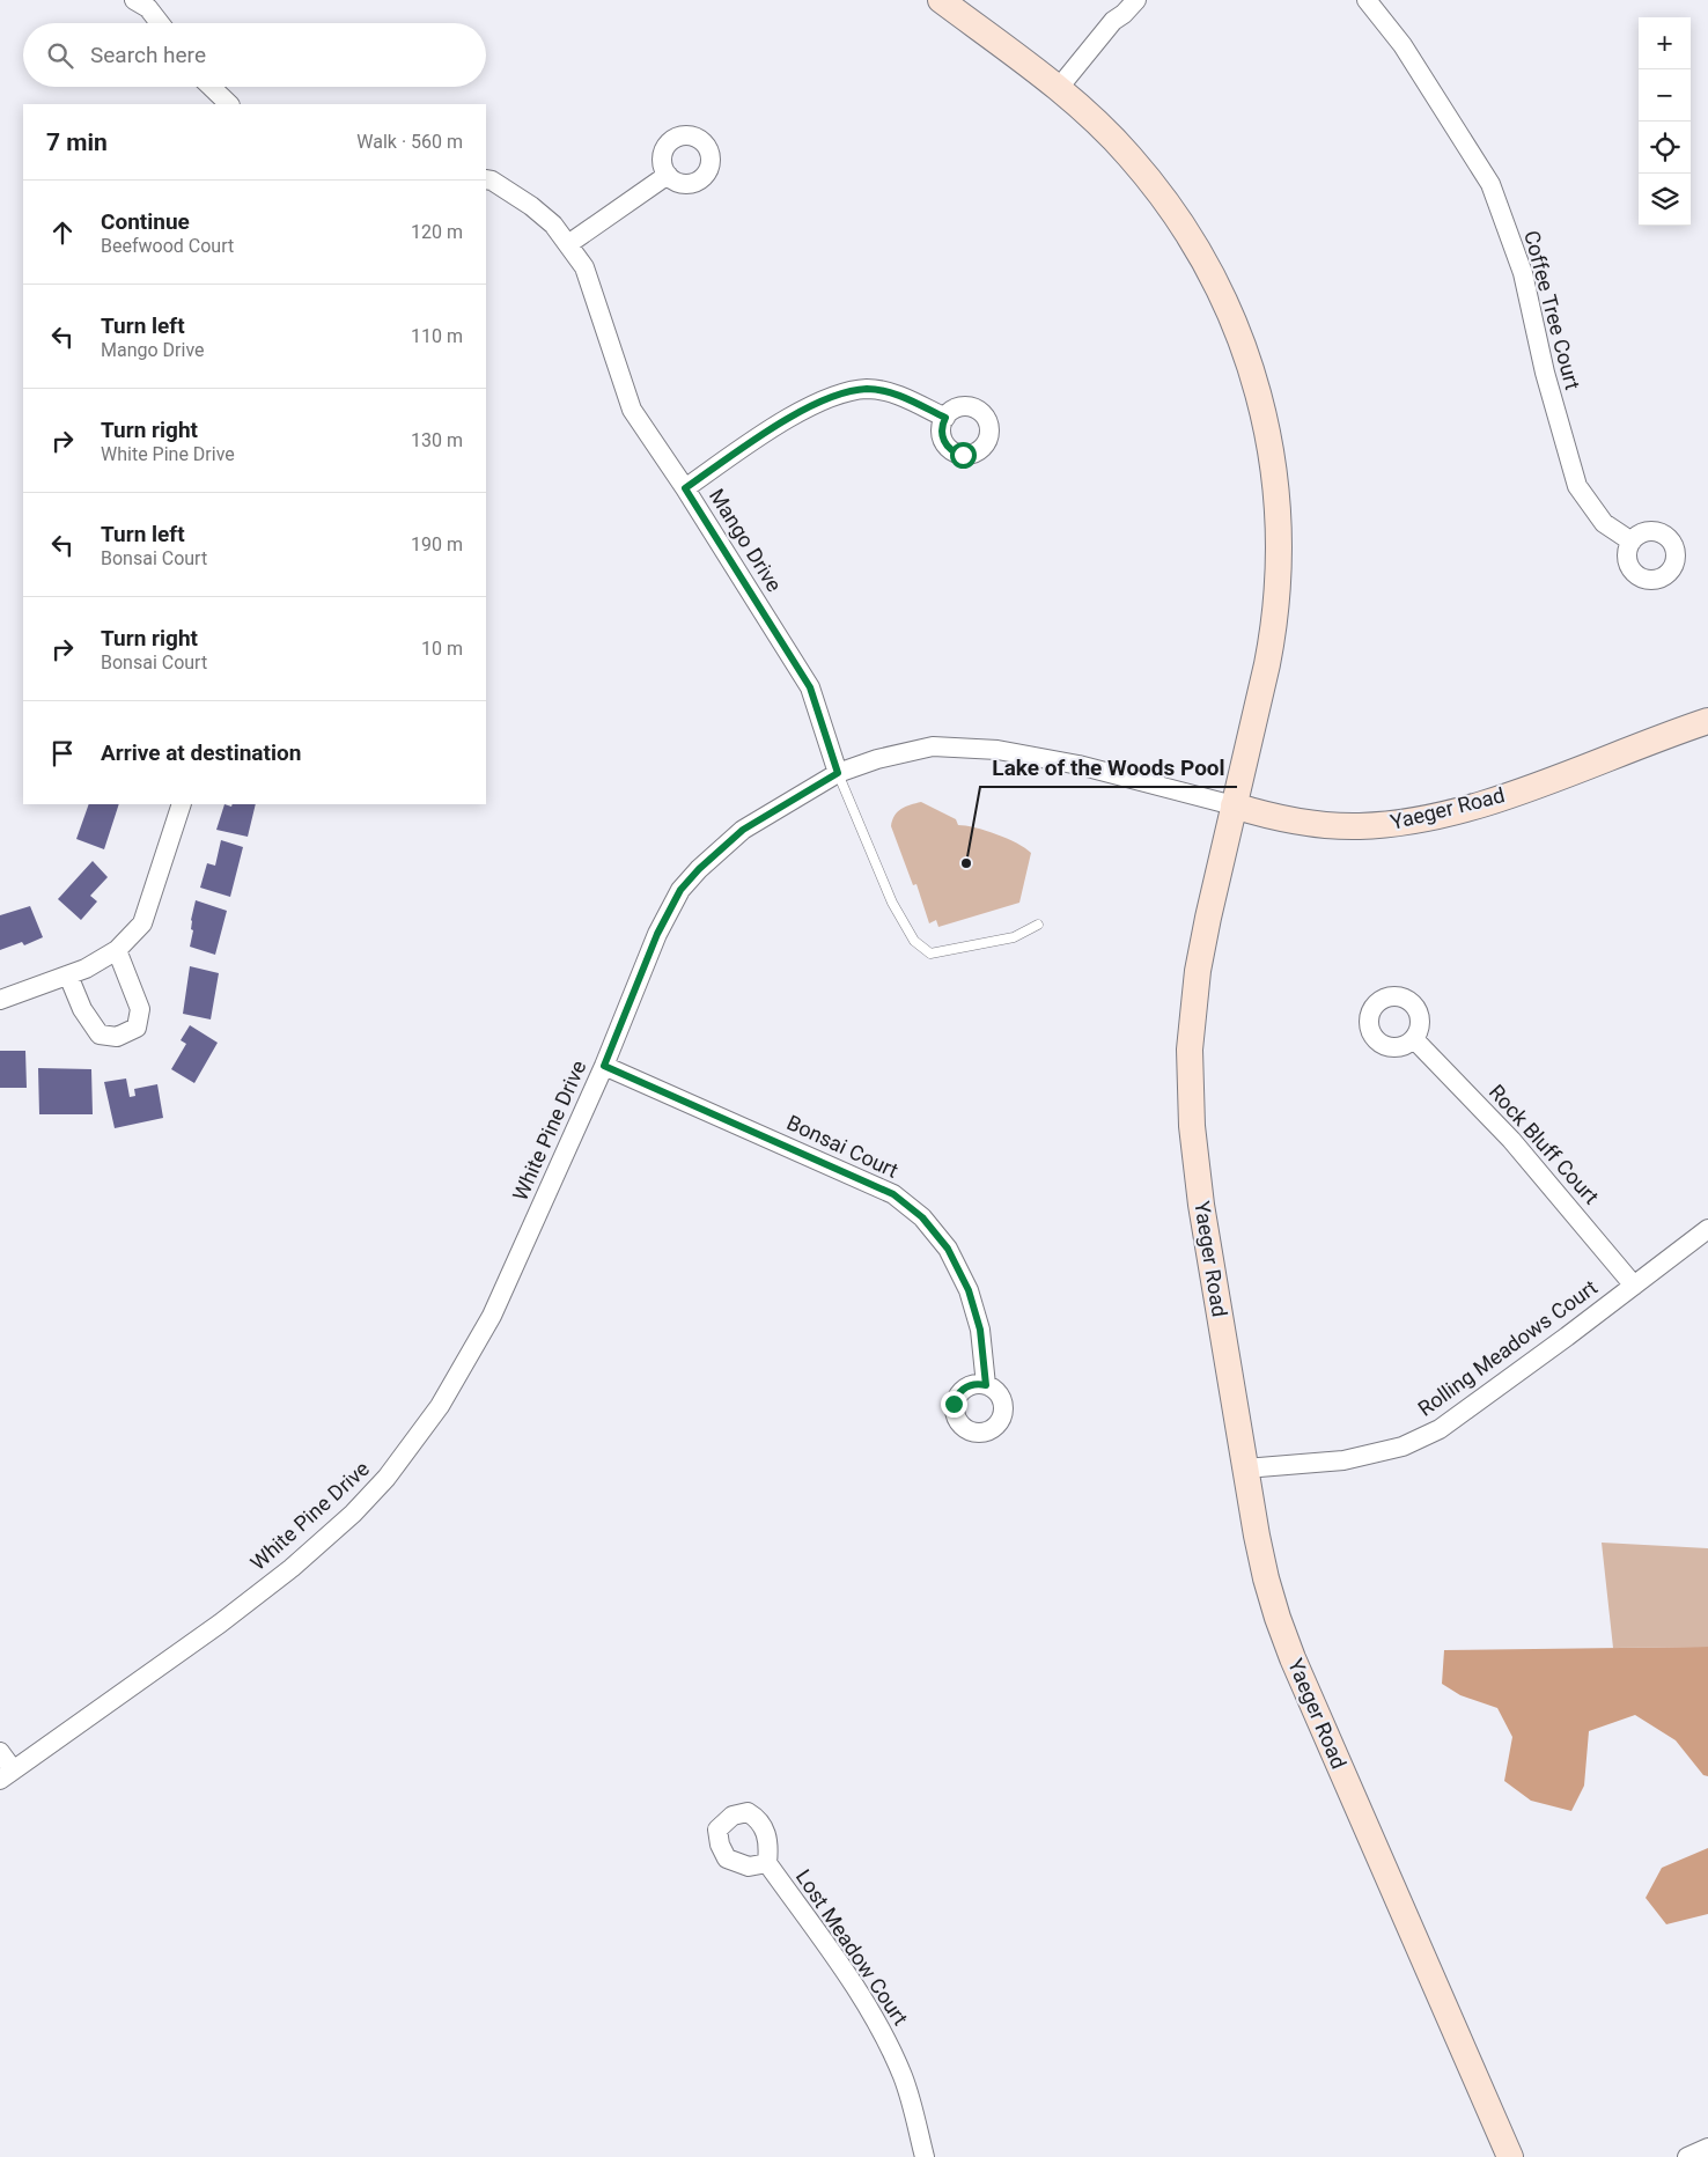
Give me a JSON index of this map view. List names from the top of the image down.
{
  "streets": {
    "street": [
      "Coffee Tree Court",
      "Mango Drive",
      "Yaeger Road",
      "White Pine Drive",
      "Rock Bluff Court",
      "Bonsai Court",
      "Rolling Meadows Court",
      "Lost Meadow Court"
    ]
  },
  "crossings": [
    ["Mango Drive", "White Pine Drive"],
    ["Yaeger Road", "White Pine Drive"],
    ["Yaeger Road", "Rolling Meadows Court"],
    ["White Pine Drive", "Bonsai Court"],
    ["Rock Bluff Court", "Rolling Meadows Court"]
  ],
  "places": ["Lake of the Woods Pool"],
  "page": {
    "map_buttons": ["+", "−"],
    "search": "Search here",
    "heading": ["7 min", "Walk · 560 m"],
    "list": [
      ["Continue", "Beefwood Court", "120 m"],
      ["Turn left", "Mango Drive", "110 m"],
      ["Turn right", "White Pine Drive", "130 m"],
      ["Turn left", "Bonsai Court", "190 m"],
      ["Turn right", "Bonsai Court", "10 m"],
      "Arrive at destination"
    ]
  }
}
